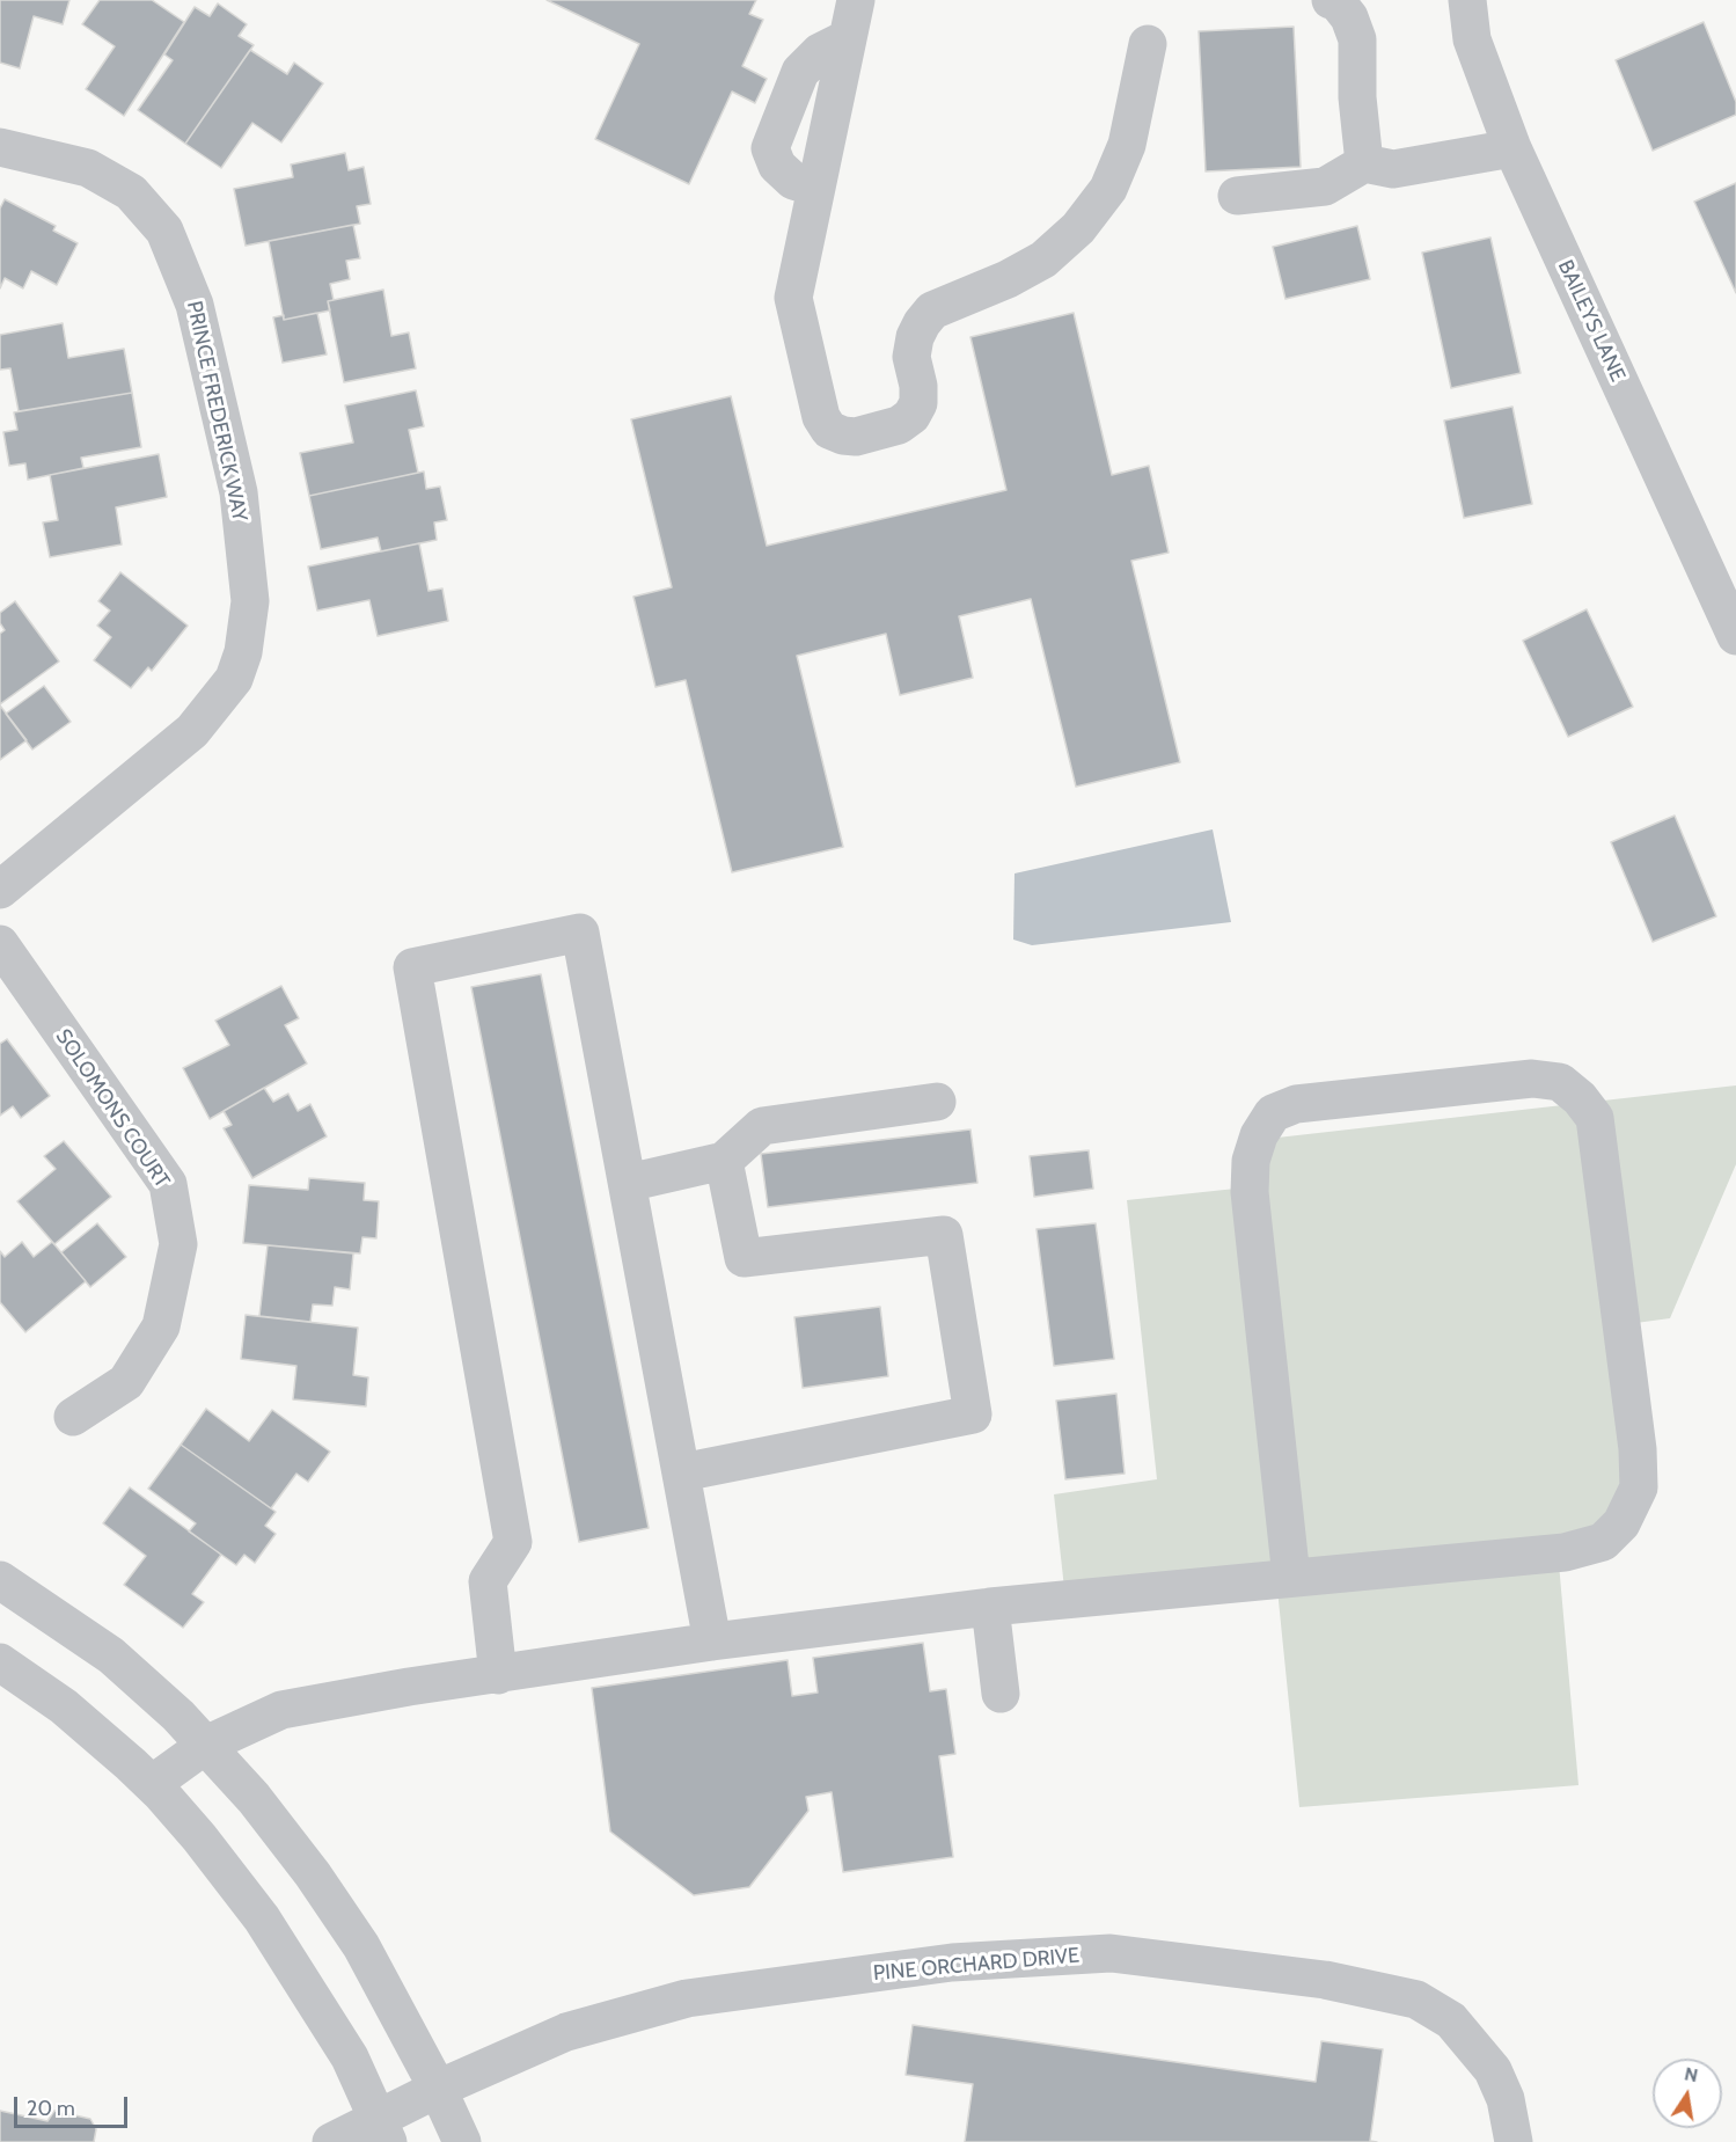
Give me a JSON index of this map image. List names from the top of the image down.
{
  "streets": {
    "street": [
      "BAILEYS LANE",
      "PRINCE FREDERICK WAY",
      "SOLOMONS COURT",
      "PINE ORCHARD DRIVE"
    ]
  },
  "scale_bar": "20 m",
  "north": "top"
}
